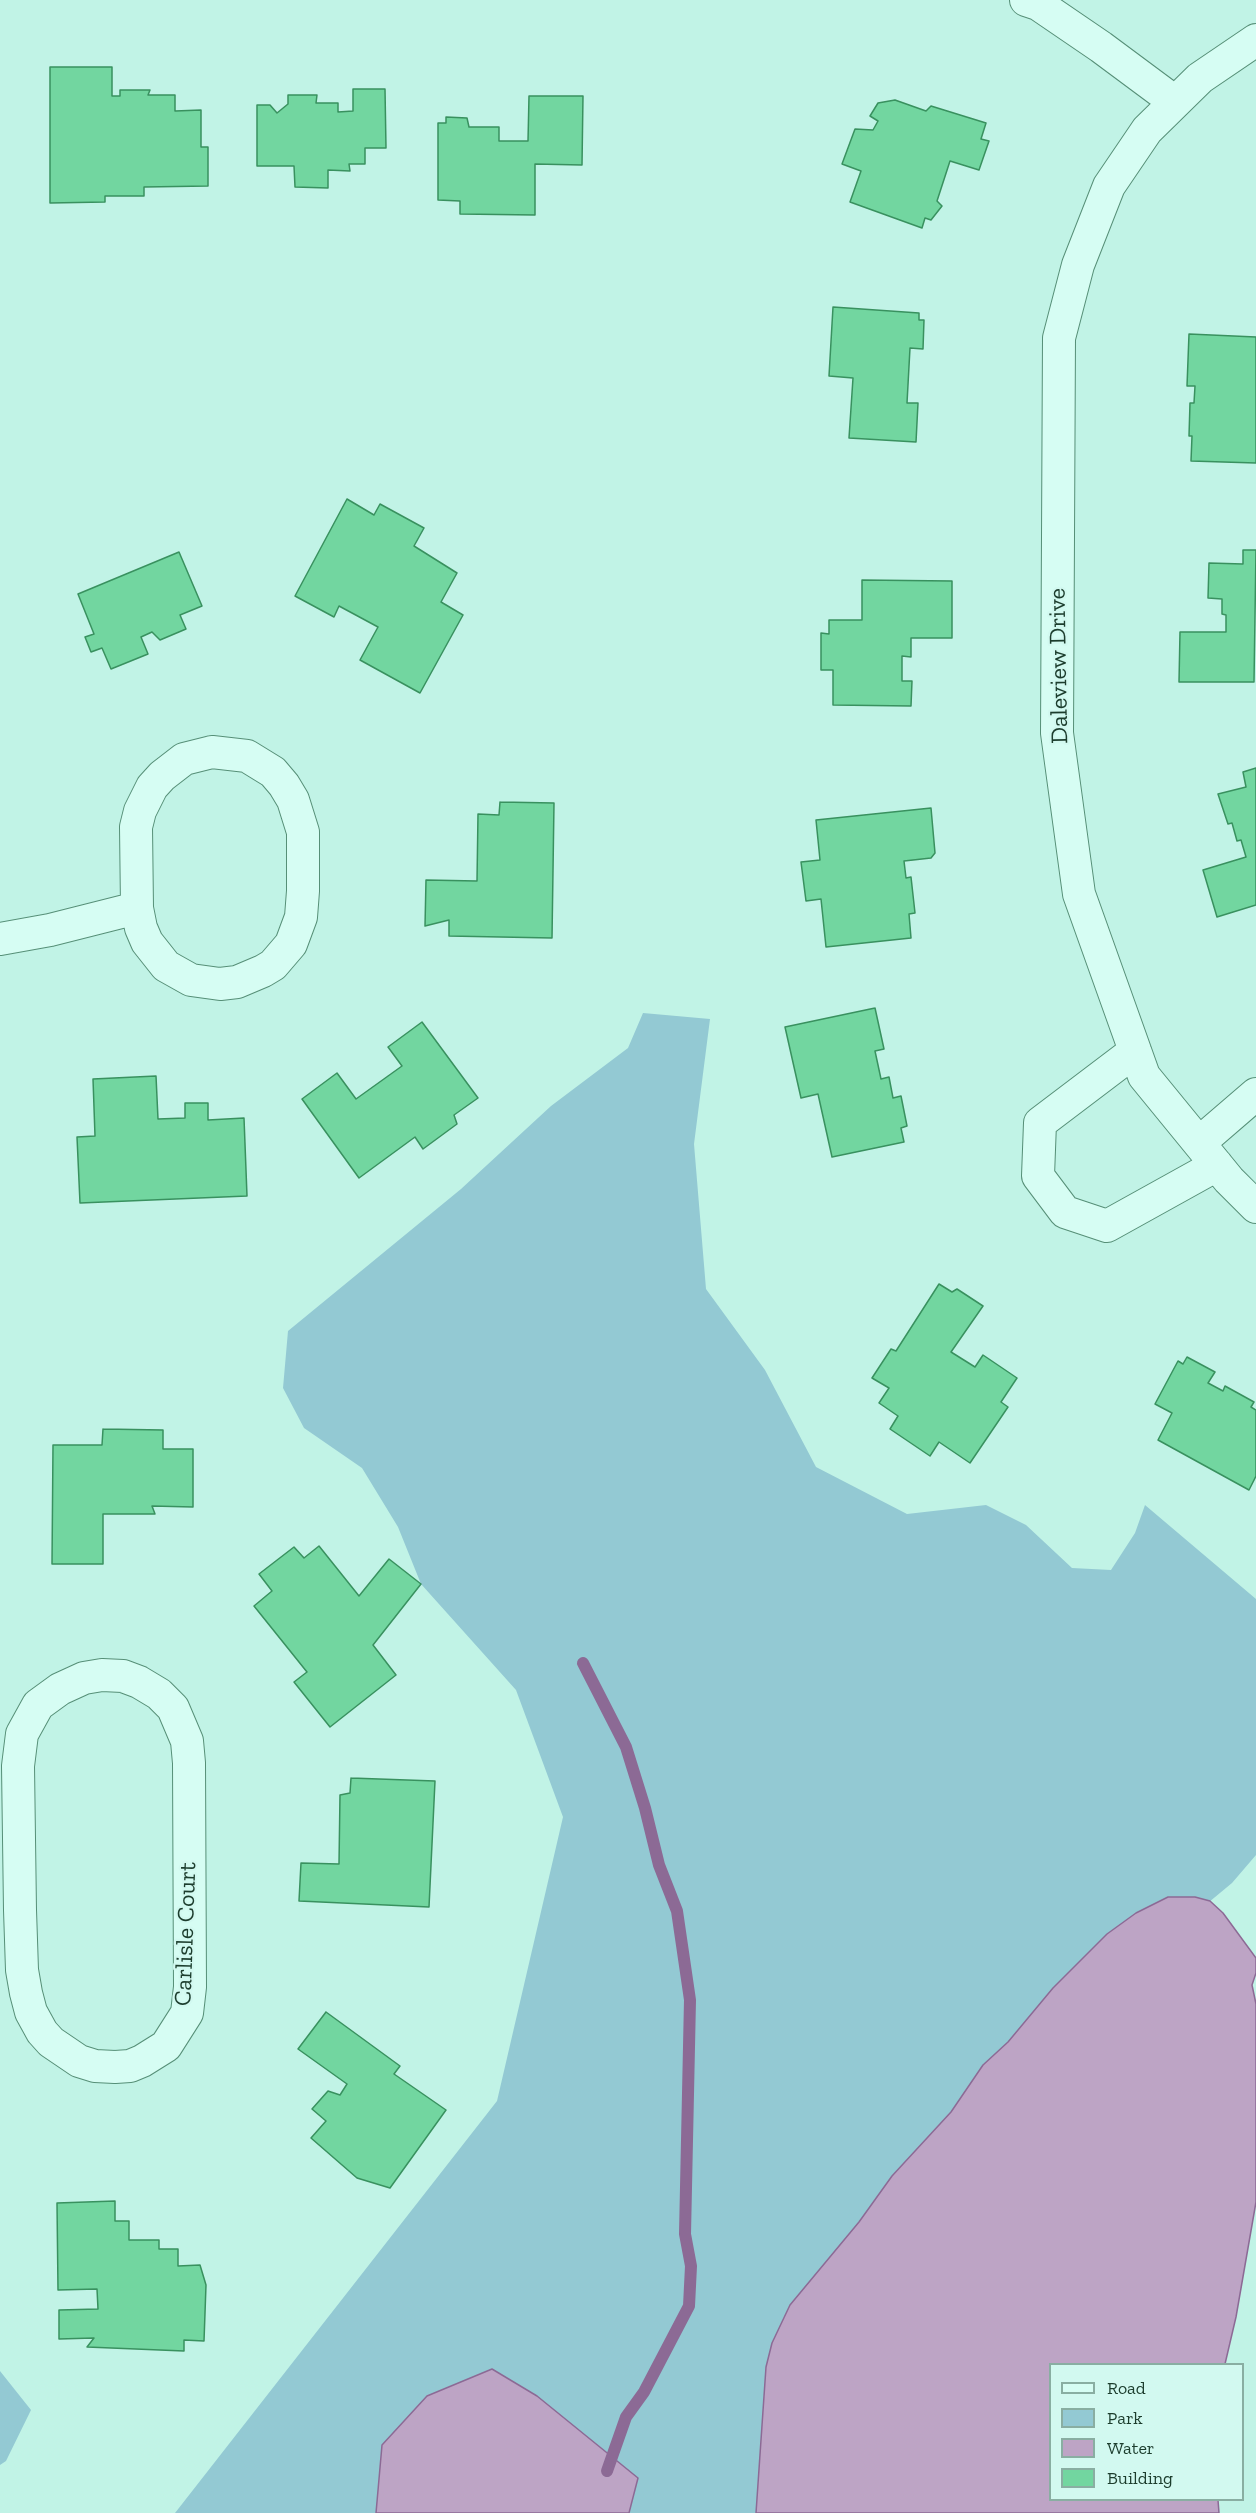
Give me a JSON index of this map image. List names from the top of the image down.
{
  "streets": {
    "street": ["Daleview Drive", "Carlisle Court"]
  },
  "legend": [
    "Road",
    "Park",
    "Water",
    "Building"
  ]
}
